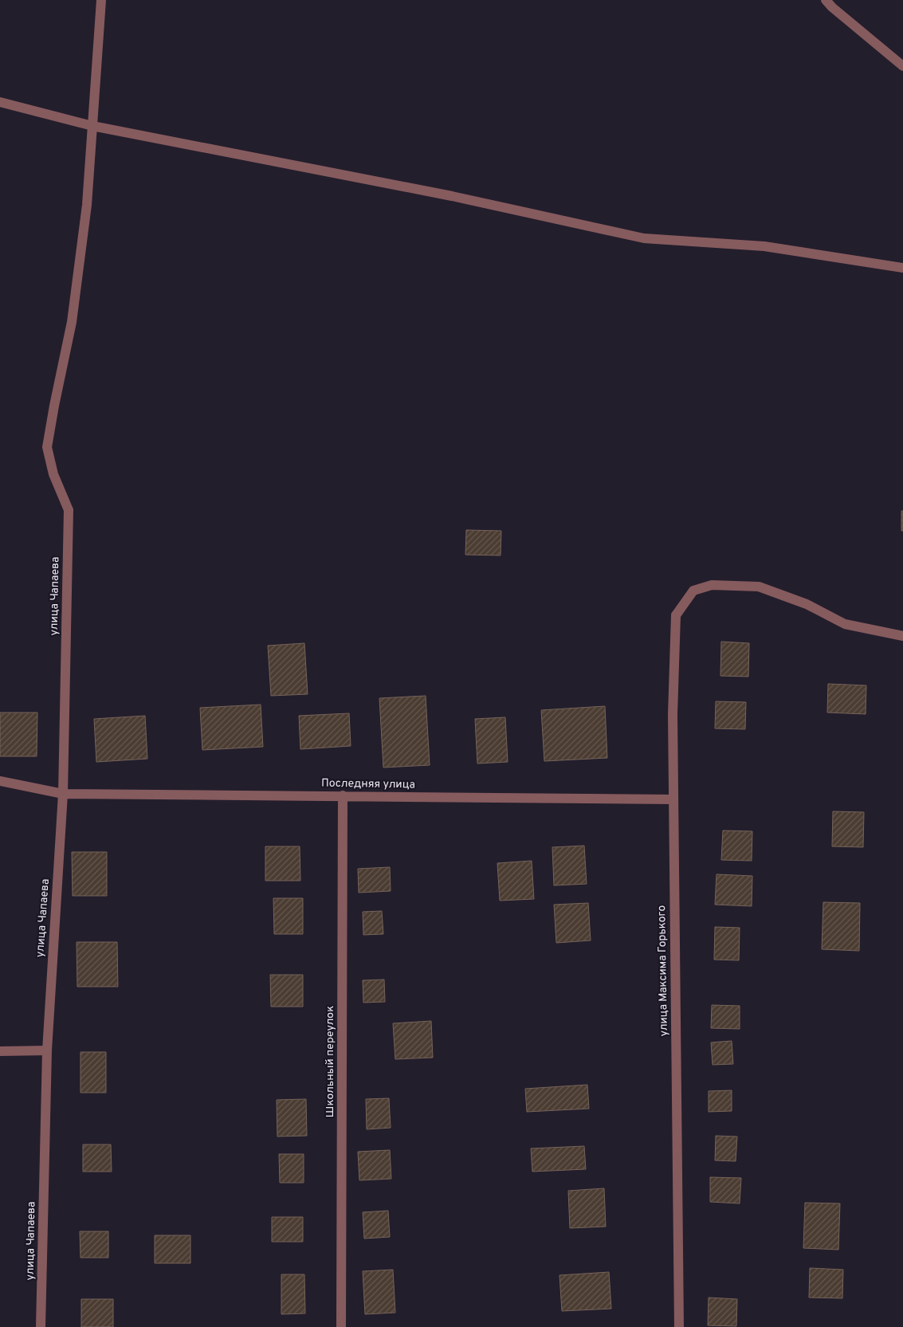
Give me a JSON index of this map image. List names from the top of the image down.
{
  "streets": {
    "street": [
      "улица Чапаева",
      "Последняя улица",
      "улица Максима Горького",
      "Школьный переулок"
    ]
  },
  "crossings": [
    ["улица Чапаева", "Последняя улица"],
    ["Последняя улица", "улица Максима Горького"],
    ["Последняя улица", "Школьный переулок"]
  ]
}
